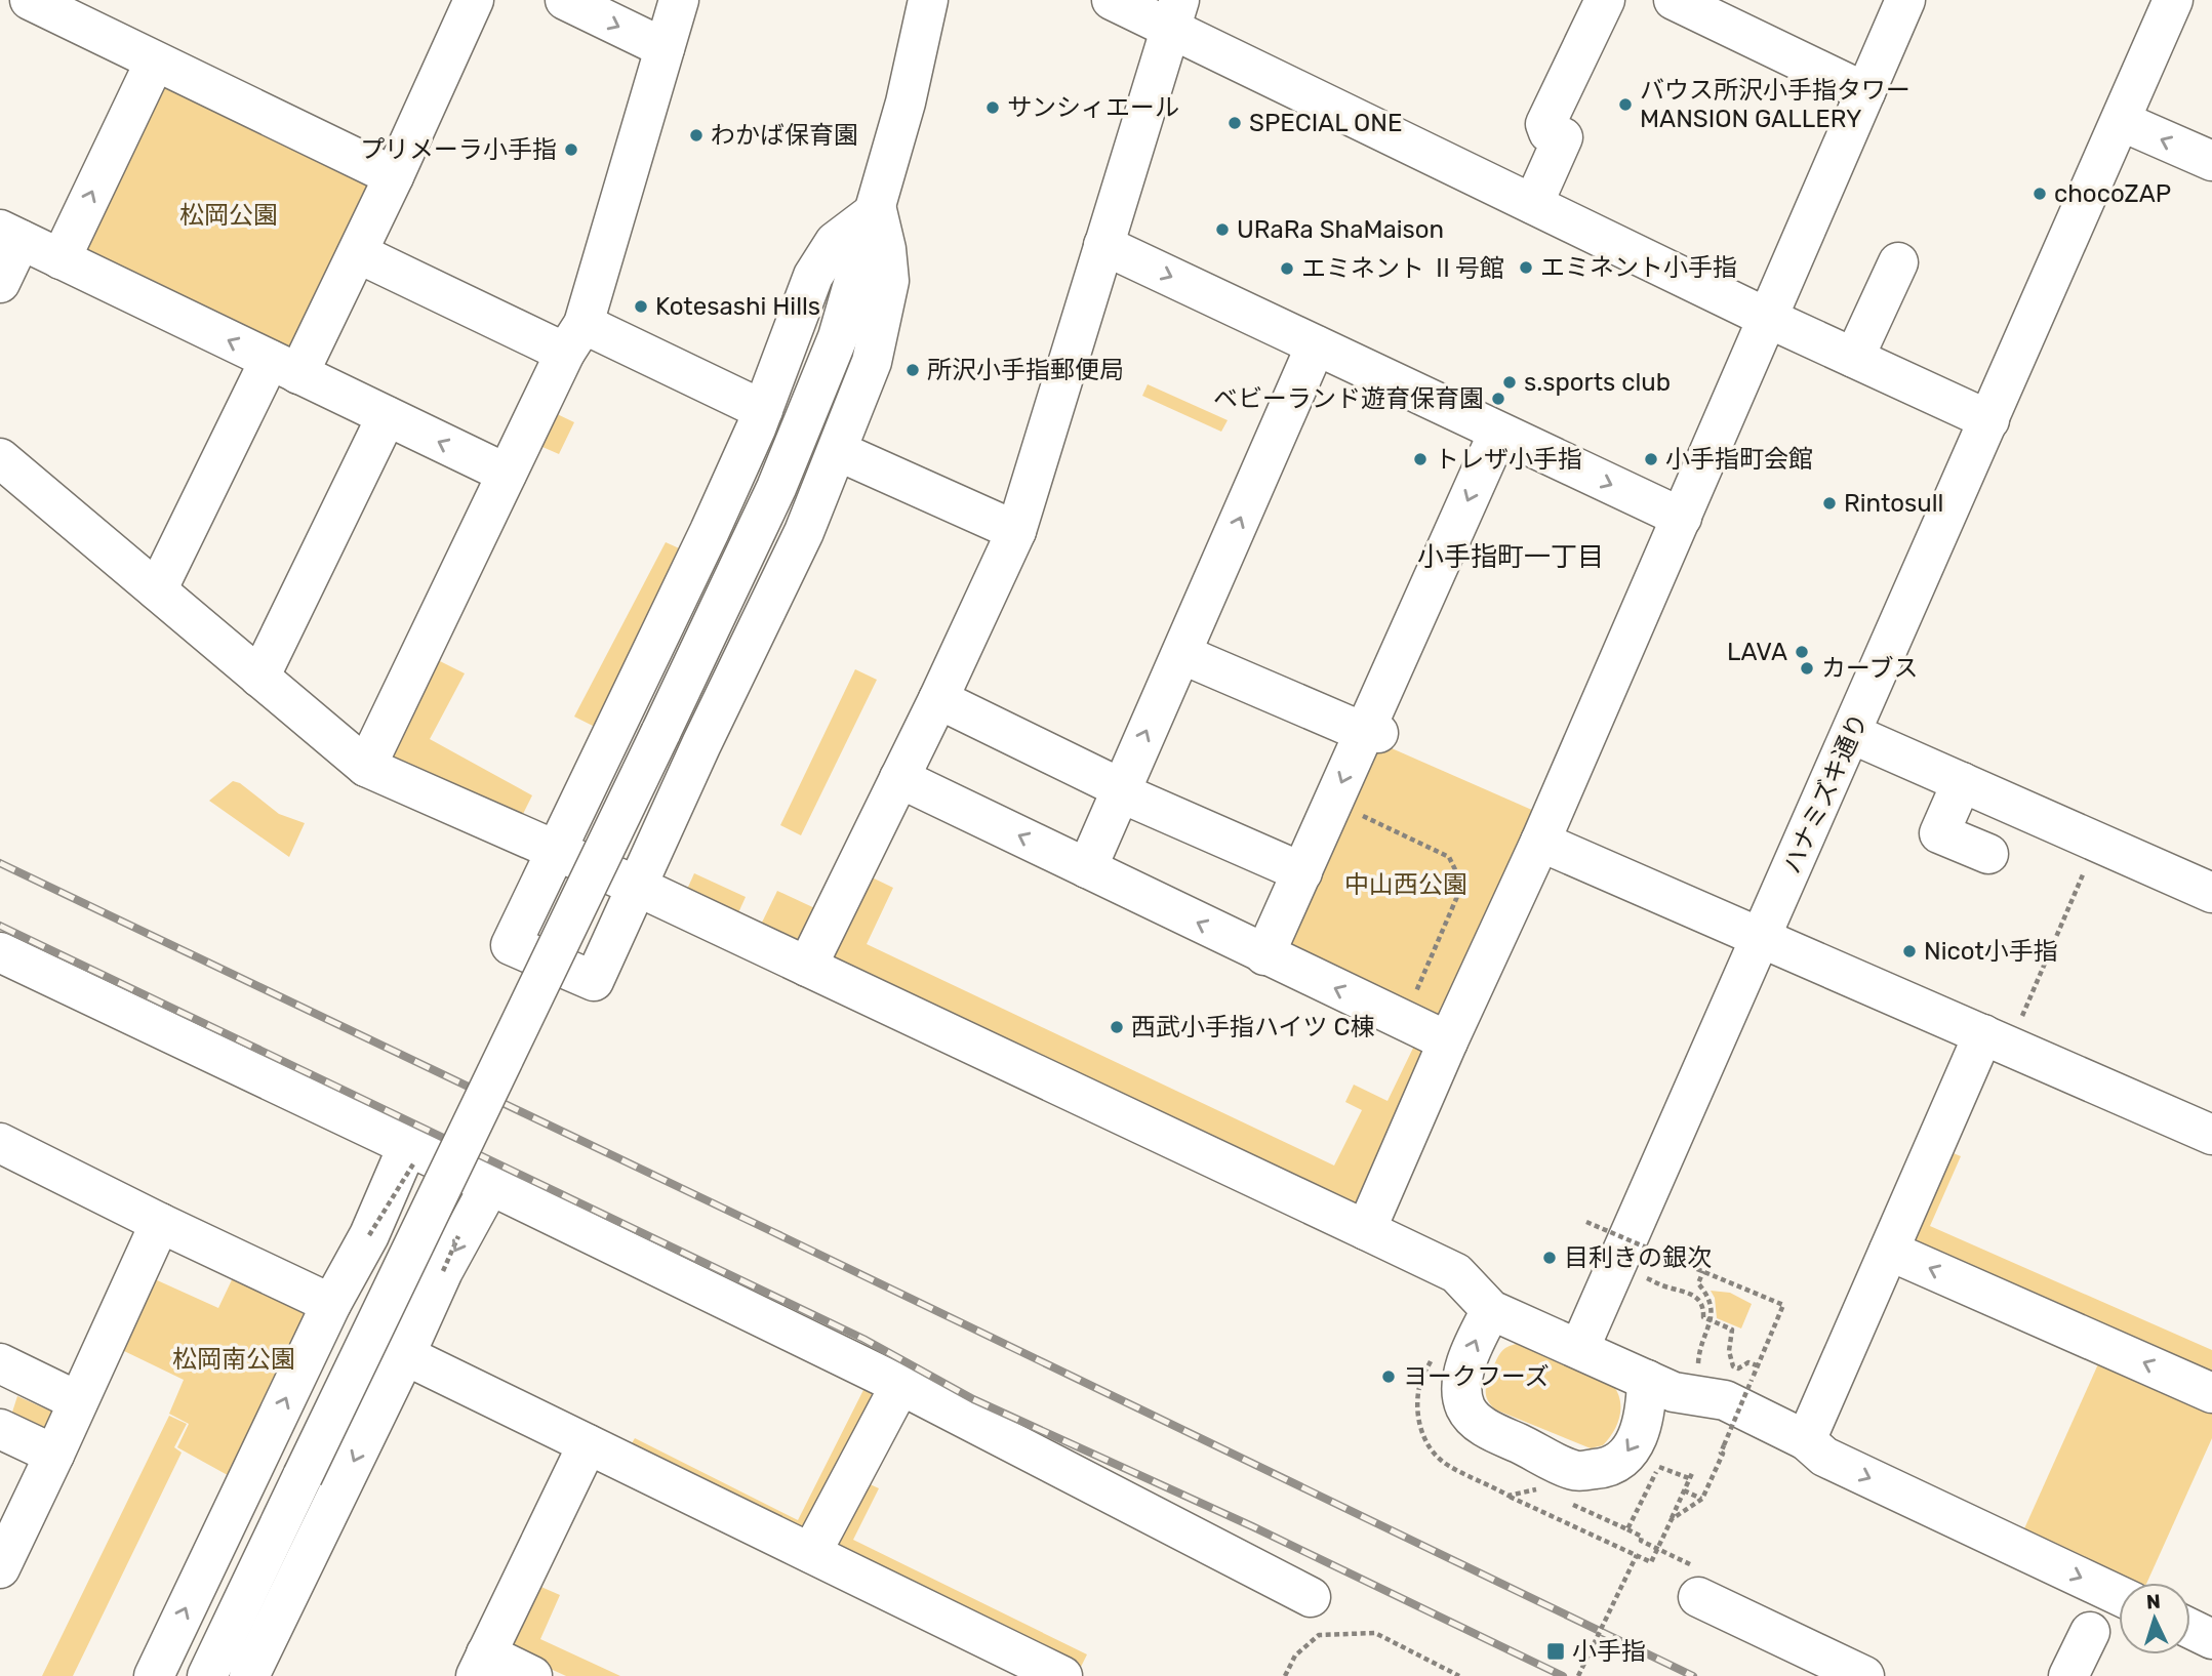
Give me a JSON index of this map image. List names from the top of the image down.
{
  "streets": {
    "street": ["ハナミズキ通り"]
  },
  "districts": ["小手指町一丁目"],
  "parks": ["松岡公園", "中山西公園", "松岡南公園"],
  "places": {
    "other": [
      "バウス所沢小手指タワー MANSION GALLERY",
      "サンシィエール",
      "SPECIAL ONE",
      "わかば保育園",
      "プリメーラ小手指",
      "chocoZAP",
      "URaRa ShaMaison",
      "エミネント小手指",
      "エミネント Ⅱ号館",
      "Kotesashi Hills",
      "所沢小手指郵便局",
      "s.sports club",
      "ベビーランド遊育保育園",
      "トレザ小手指",
      "小手指町会館",
      "Rintosull",
      "LAVA",
      "カーブス",
      "Nicot小手指",
      "西武小手指ハイツ C棟",
      "目利きの銀次",
      "ヨークフーズ"
    ],
    "transit": ["小手指"]
  },
  "north": "top"
}
